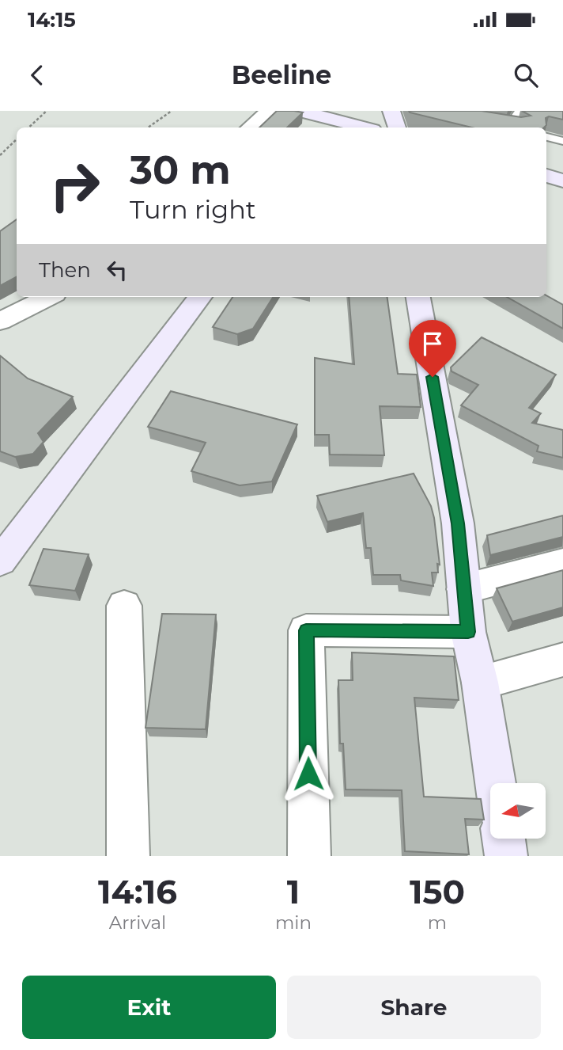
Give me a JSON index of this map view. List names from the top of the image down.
{
  "north": "left",
  "page": {
    "status": "14:15",
    "header": "Beeline",
    "turn": ["30 m", "Turn right"],
    "then": "Then",
    "eta": [
      "14:16",
      "Arrival",
      "1",
      "min",
      "150",
      "m"
    ],
    "buttons": ["Exit", "Share"]
  }
}
